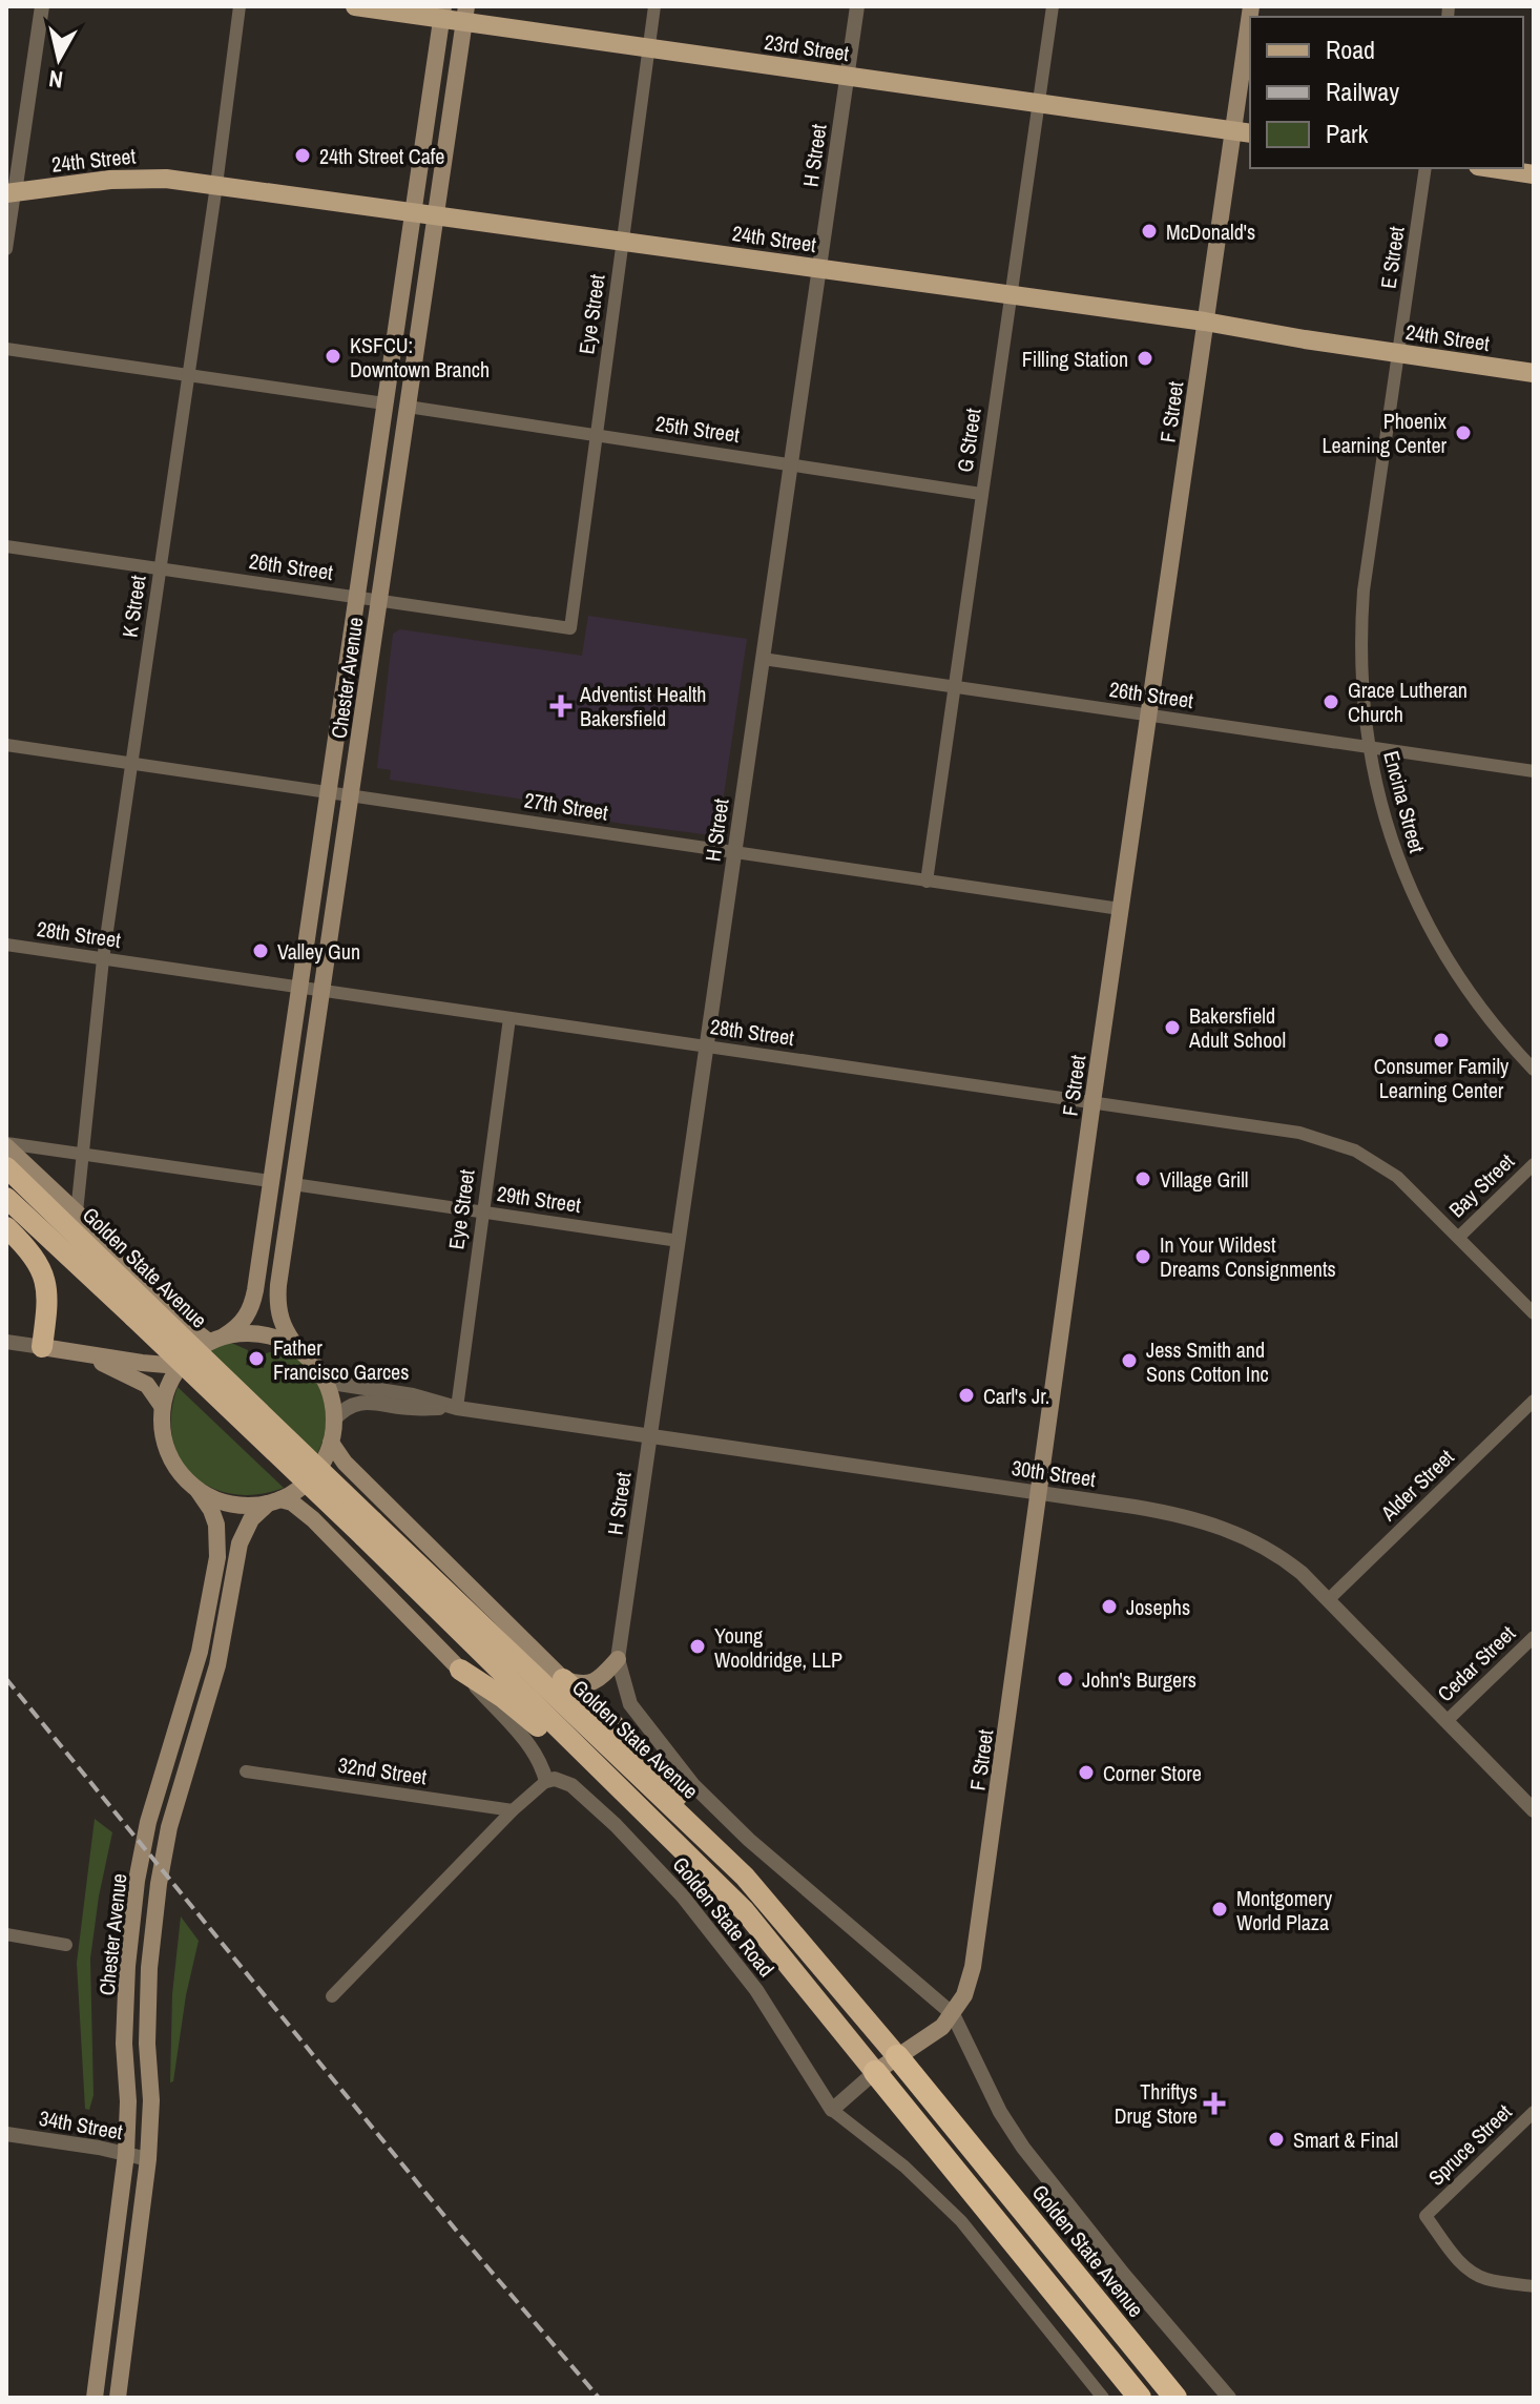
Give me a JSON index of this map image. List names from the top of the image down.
{
  "streets": {
    "highway": ["Golden State Avenue"],
    "main road": [
      "23rd Street",
      "24th Street",
      "F Street",
      "Chester Avenue"
    ],
    "street": [
      "H Street",
      "E Street",
      "Eye Street",
      "25th Street",
      "G Street",
      "26th Street",
      "K Street",
      "Encina Street",
      "27th Street",
      "28th Street",
      "Bay Street",
      "29th Street",
      "30th Street",
      "Alder Street",
      "Cedar Street",
      "32nd Street",
      "Golden State Road",
      "34th Street",
      "Spruce Street"
    ]
  },
  "crossings": [
    ["23rd Street", "H Street"],
    ["23rd Street", "Eye Street"],
    ["23rd Street", "F Street"],
    ["23rd Street", "G Street"],
    ["23rd Street", "Chester Avenue"],
    ["H Street", "24th Street"],
    ["H Street", "25th Street"],
    ["H Street", "26th Street"],
    ["H Street", "27th Street"],
    ["H Street", "28th Street"],
    ["H Street", "29th Street"],
    ["H Street", "30th Street"],
    ["24th Street", "E Street"],
    ["24th Street", "Eye Street"],
    ["24th Street", "F Street"],
    ["24th Street", "G Street"],
    ["24th Street", "K Street"],
    ["24th Street", "Chester Avenue"],
    ["24th Street", "Encina Street"],
    ["E Street", "Encina Street"],
    ["Eye Street", "25th Street"],
    ["Eye Street", "26th Street"],
    ["Eye Street", "28th Street"],
    ["Eye Street", "29th Street"],
    ["Eye Street", "30th Street"],
    ["F Street", "26th Street"],
    ["F Street", "27th Street"],
    ["F Street", "28th Street"],
    ["F Street", "Golden State Avenue"],
    ["F Street", "30th Street"],
    ["F Street", "Golden State Road"],
    ["25th Street", "G Street"],
    ["25th Street", "Chester Avenue"],
    ["G Street", "26th Street"],
    ["G Street", "27th Street"],
    ["26th Street", "K Street"],
    ["26th Street", "Chester Avenue"],
    ["26th Street", "Encina Street"],
    ["K Street", "27th Street"],
    ["K Street", "28th Street"],
    ["Chester Avenue", "27th Street"],
    ["Chester Avenue", "28th Street"],
    ["Chester Avenue", "29th Street"],
    ["Chester Avenue", "30th Street"],
    ["Chester Avenue", "34th Street"],
    ["28th Street", "Bay Street"],
    ["30th Street", "Alder Street"],
    ["30th Street", "Cedar Street"]
  ],
  "places": {
    "other": [
      "24th Street Cafe",
      "McDonald's",
      "KSFCU: Downtown Branch",
      "Filling Station",
      "Phoenix Learning Center",
      "Grace Lutheran Church",
      "Valley Gun",
      "Bakersfield Adult School",
      "Consumer Family Learning Center",
      "Village Grill",
      "In Your Wildest Dreams Consignments",
      "Father Francisco Garces",
      "Jess Smith and Sons Cotton Inc",
      "Carl's Jr.",
      "Josephs",
      "Young Wooldridge, LLP",
      "John's Burgers",
      "Corner Store",
      "Montgomery World Plaza",
      "Smart & Final"
    ],
    "health": ["Adventist Health Bakersfield", "Thriftys Drug Store"]
  },
  "legend": ["Road", "Railway", "Park"],
  "north": "bottom"
}
